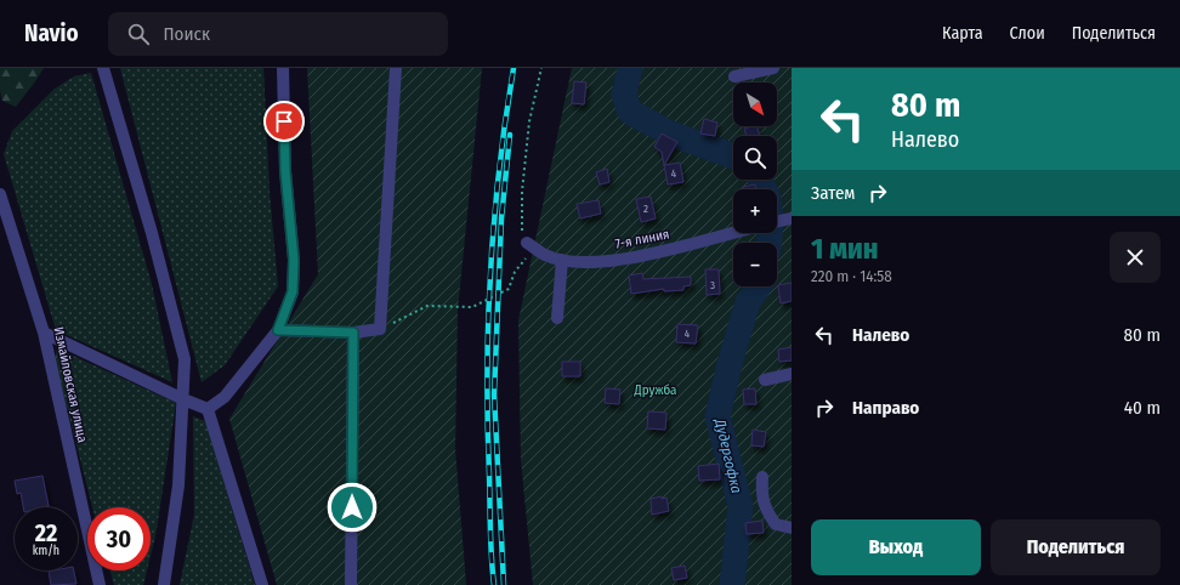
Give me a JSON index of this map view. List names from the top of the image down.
{
  "streets": {
    "street": ["7-я линия", "Измайловская улица"]
  },
  "water": ["Дудергофка"],
  "parks": ["Дружба"],
  "house_numbers": [
    "4",
    "2",
    "3",
    "4"
  ],
  "north": "bottom right",
  "page": {
    "header": "Navio",
    "search": "Поиск",
    "nav": ["Карта", "Слои", "Поделиться"],
    "turn": ["80 m", "Налево"],
    "map_buttons": ["+", "−"],
    "then": "Затем",
    "heading": ["1 мин", "220 m · 14:58"],
    "list": [
      {
        "name": "Налево",
        "value": "80 m"
      },
      {
        "name": "Направо",
        "value": "40 m"
      }
    ],
    "speed": "22 km/h",
    "limit": "30",
    "buttons": ["Выход", "Поделиться"]
  }
}
